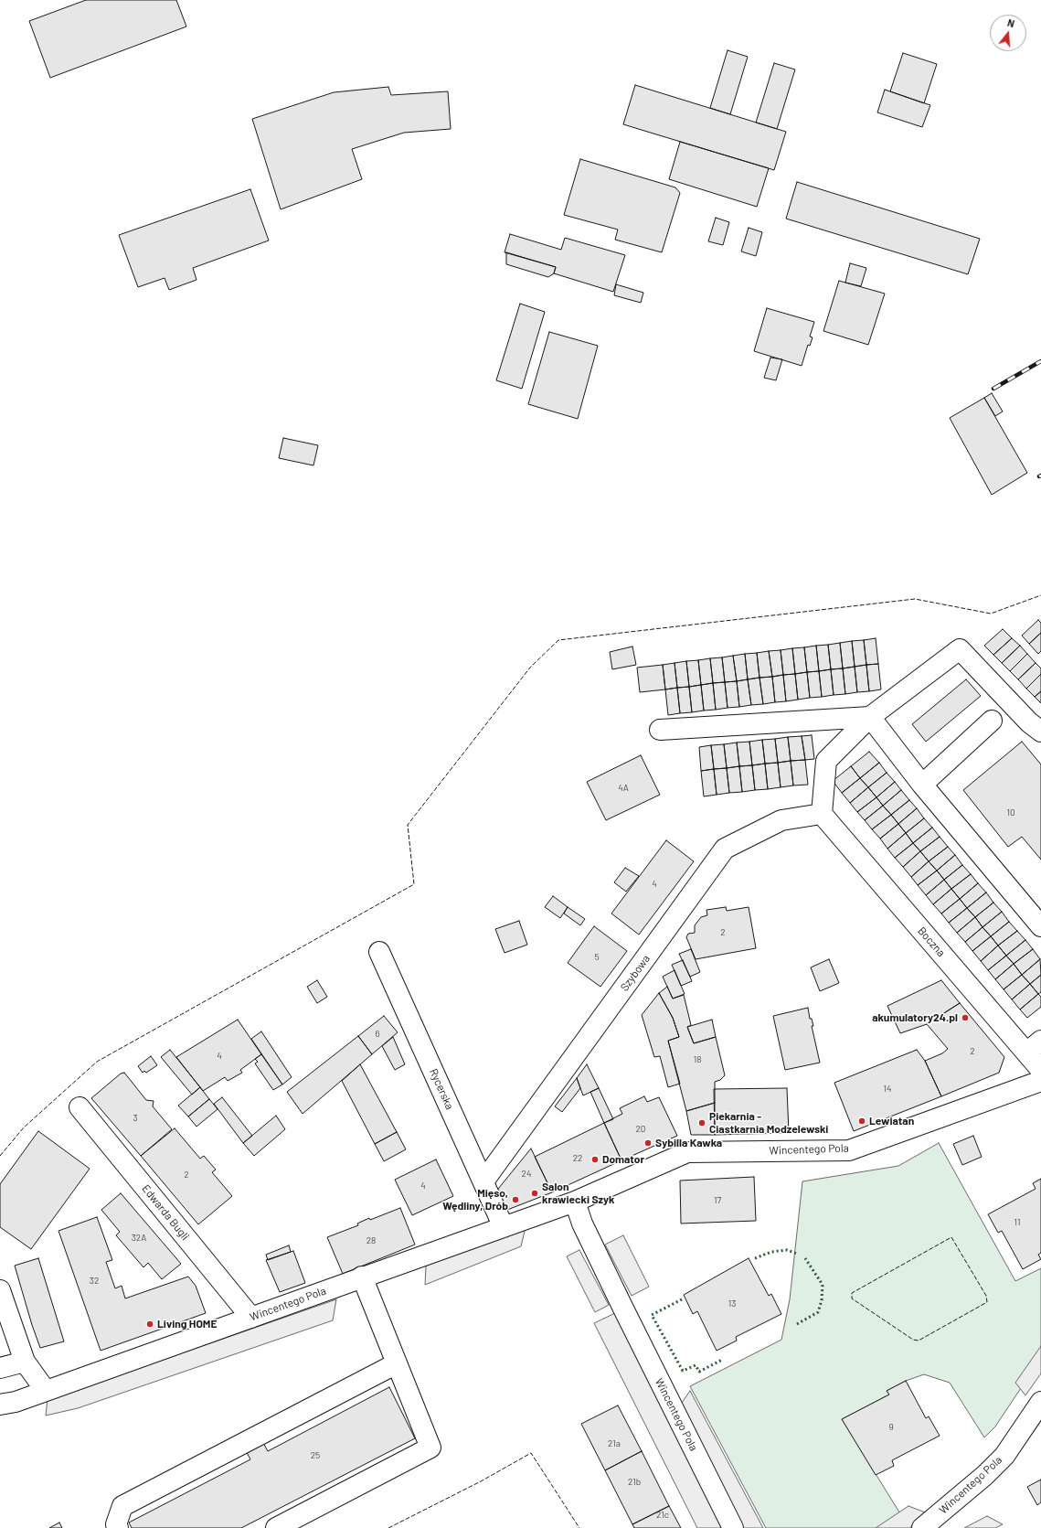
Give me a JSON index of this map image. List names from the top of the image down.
{
  "streets": {
    "street": [
      "Boczna",
      "Szybowa",
      "Rycerska",
      "Wincentego Pola",
      "Edwarda Bugli"
    ]
  },
  "crossings": [
    ["Boczna", "Szybowa"],
    ["Szybowa", "Rycerska"],
    ["Rycerska", "Wincentego Pola"],
    ["Wincentego Pola", "Edwarda Bugli"]
  ],
  "places": [
    "akumulatory24.pl",
    "Lewiatan",
    "Piekarnia - Ciastkarnia Modzelewski",
    "Sybilla Kawka",
    "Domator",
    "Salon krawiecki Szyk",
    "Mięso, Wędliny, Drób",
    "Living HOME"
  ],
  "house_numbers": [
    "4A",
    "10",
    "4",
    "2",
    "5",
    "6",
    "2",
    "4",
    "18",
    "14",
    "3",
    "20",
    "22",
    "24",
    "2",
    "4",
    "17",
    "11",
    "32A",
    "28",
    "32",
    "13",
    "9",
    "21a",
    "25",
    "21b",
    "21c"
  ],
  "north": "top"
}
